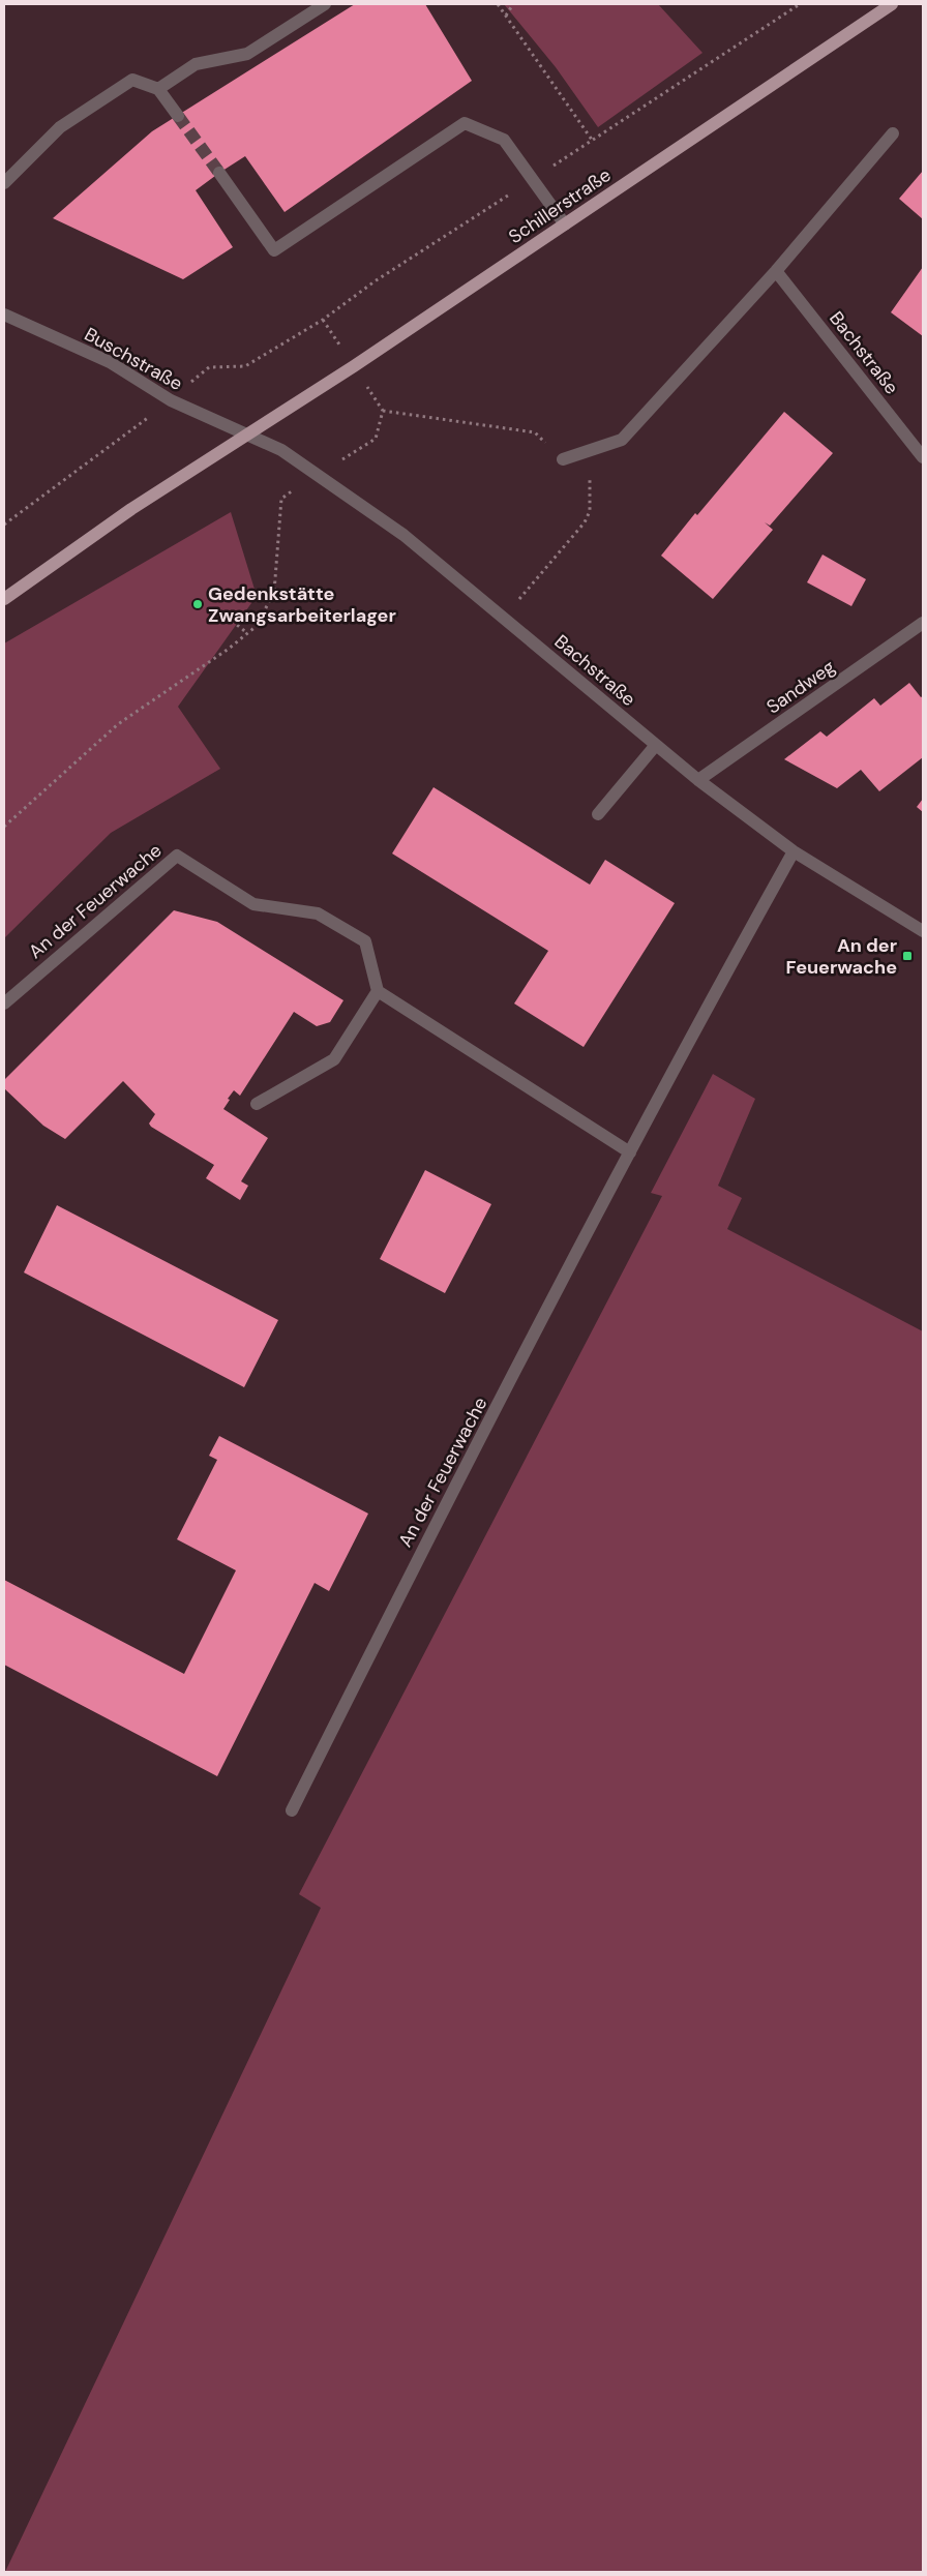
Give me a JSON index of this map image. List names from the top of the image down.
{
  "streets": {
    "main road": ["Schillerstraße"],
    "street": [
      "Bachstraße",
      "Buschstraße",
      "Sandweg",
      "An der Feuerwache"
    ]
  },
  "crossings": [
    ["Schillerstraße", "Bachstraße"],
    ["Schillerstraße", "Buschstraße"],
    ["Bachstraße", "Buschstraße"],
    ["Bachstraße", "Sandweg"],
    ["Bachstraße", "An der Feuerwache"]
  ],
  "places": {
    "other": ["Gedenkstätte Zwangsarbeiterlager"],
    "transit": ["An der Feuerwache"]
  }
}
